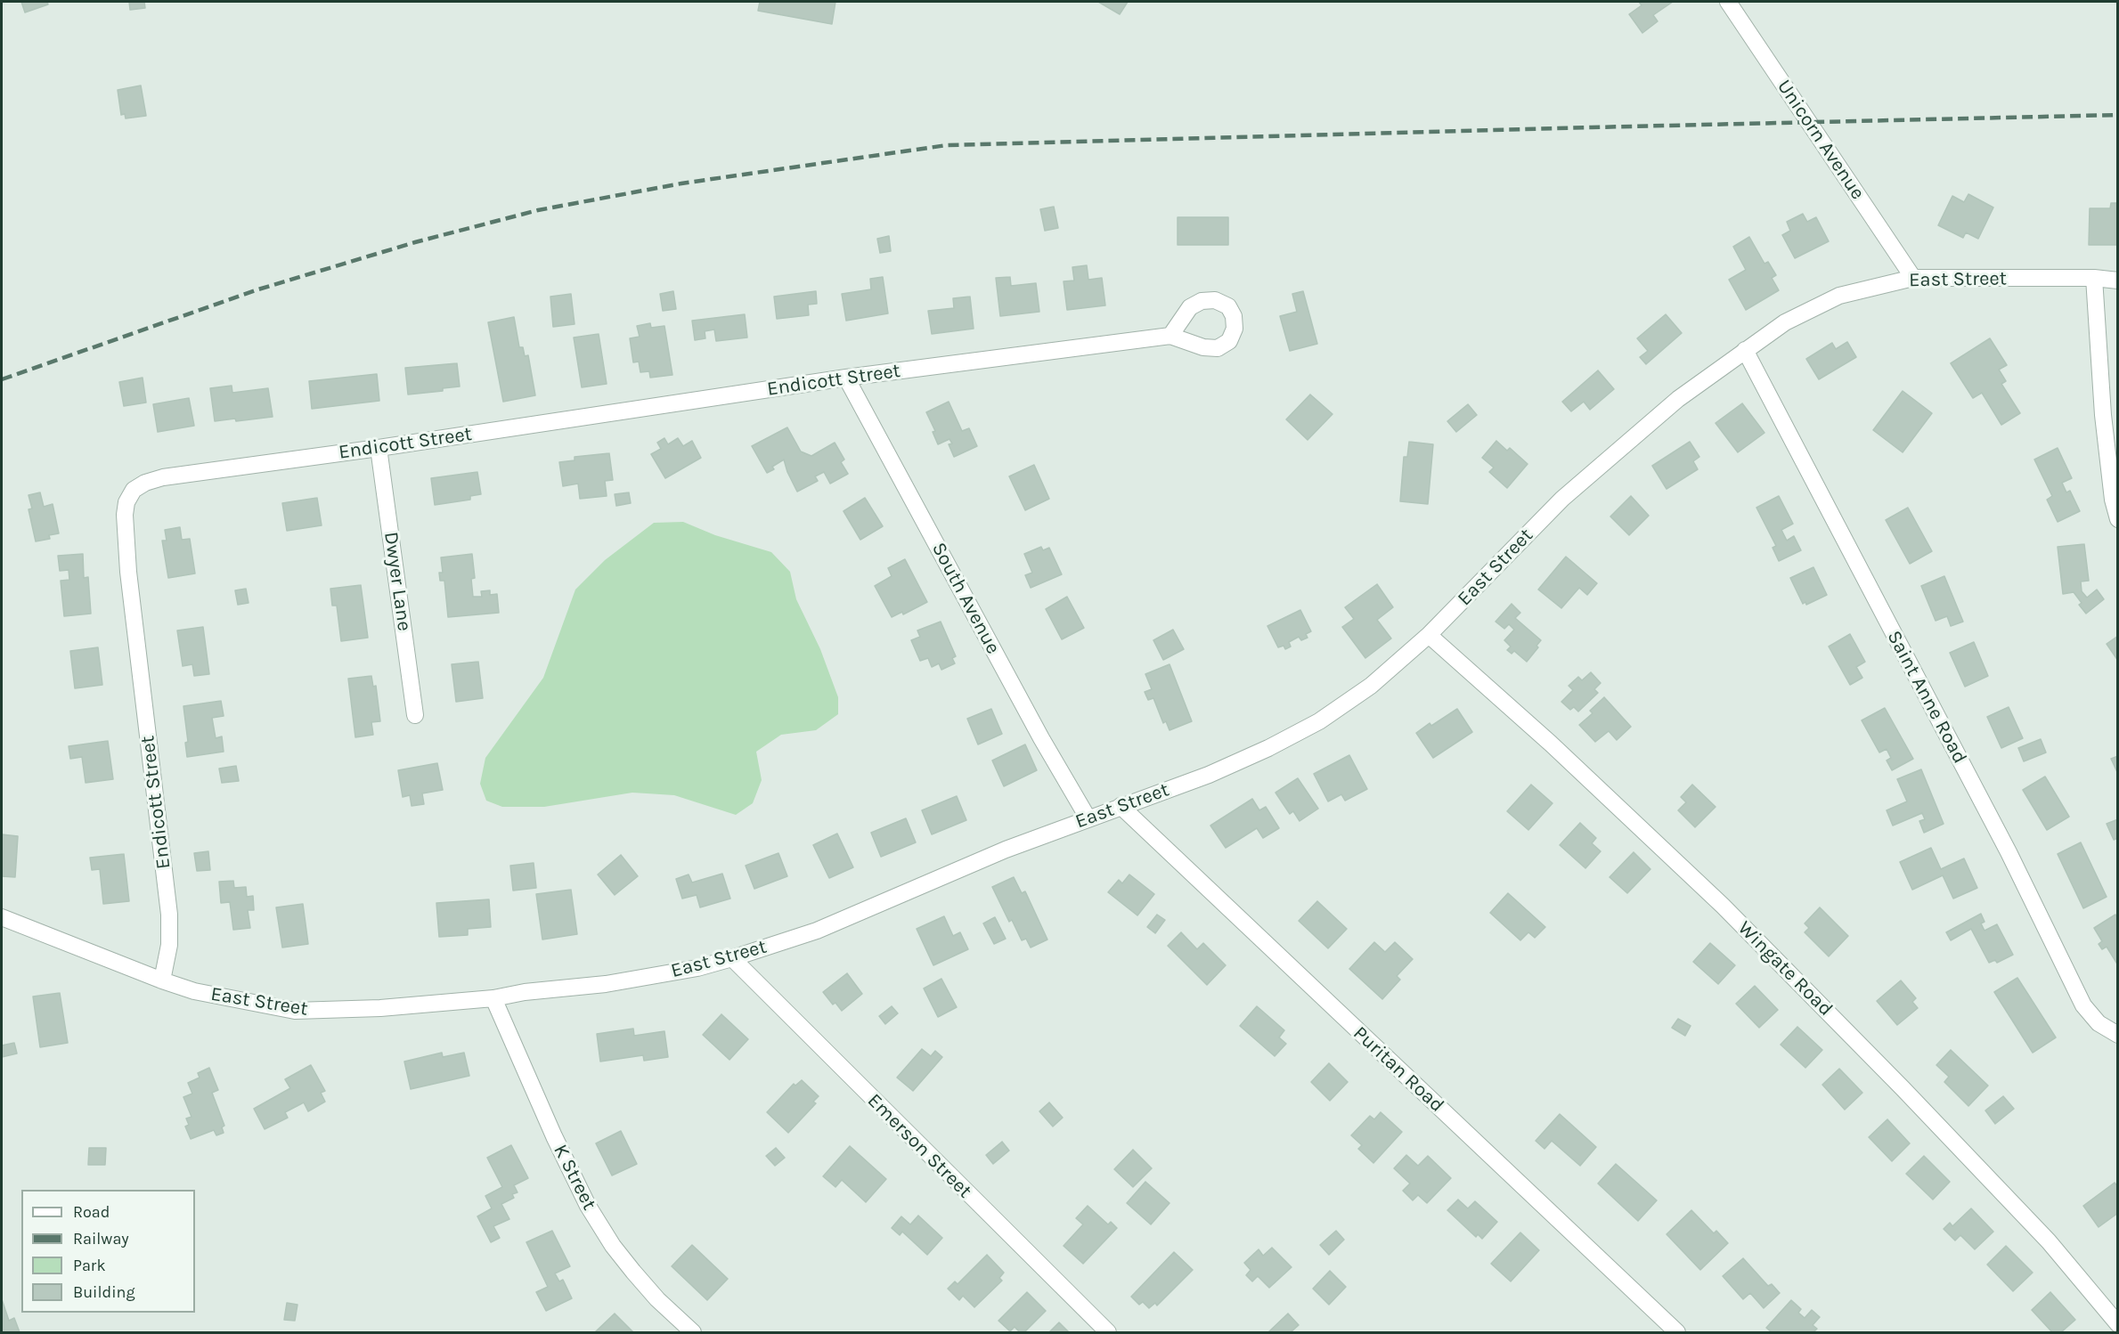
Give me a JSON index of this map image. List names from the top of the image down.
{
  "streets": {
    "street": [
      "Unicorn Avenue",
      "East Street",
      "Endicott Street",
      "Dwyer Lane",
      "South Avenue",
      "Saint Anne Road",
      "Wingate Road",
      "Puritan Road",
      "Emerson Street",
      "K Street"
    ]
  },
  "crossings": [
    ["Unicorn Avenue", "East Street"],
    ["East Street", "Endicott Street"],
    ["East Street", "South Avenue"],
    ["East Street", "Saint Anne Road"],
    ["East Street", "Wingate Road"],
    ["East Street", "Puritan Road"],
    ["East Street", "Emerson Street"],
    ["East Street", "K Street"],
    ["Endicott Street", "Dwyer Lane"],
    ["Endicott Street", "South Avenue"]
  ],
  "legend": [
    "Road",
    "Railway",
    "Park",
    "Building"
  ]
}
